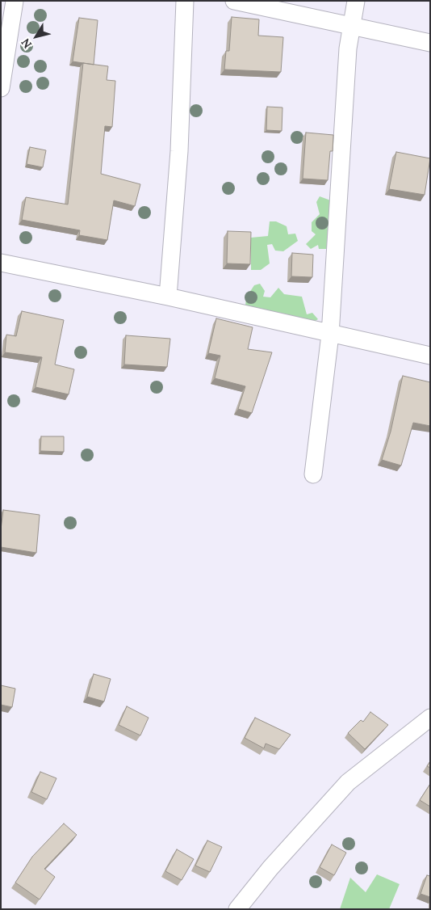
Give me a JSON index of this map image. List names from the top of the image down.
{
  "north": "bottom left"
}
